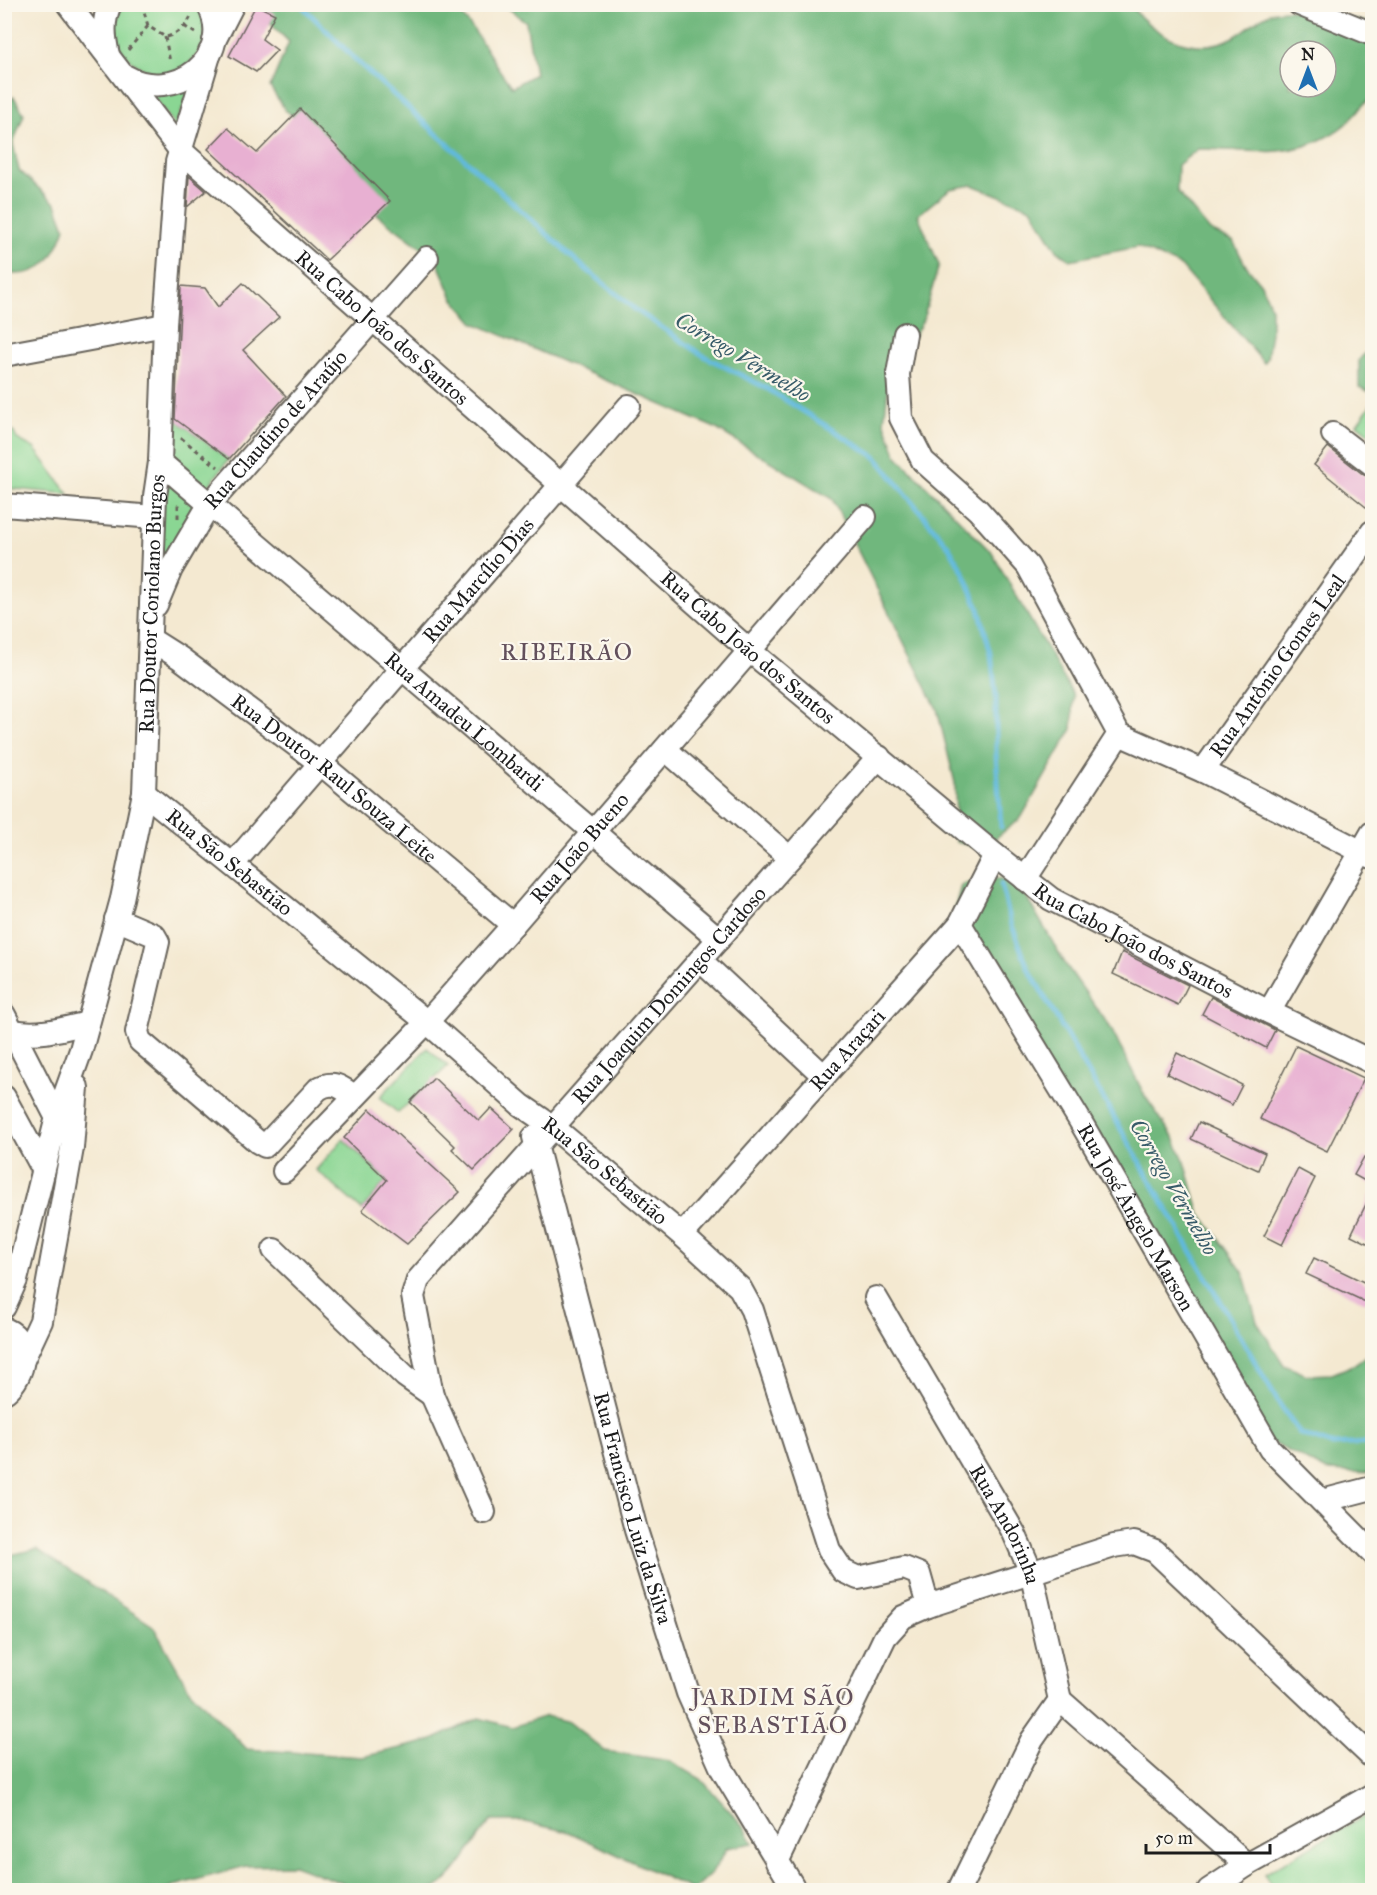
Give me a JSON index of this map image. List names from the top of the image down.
{
  "streets": {
    "street": [
      "Rua Cabo João dos Santos",
      "Rua Claudino de Araújo",
      "Rua Marcílio Dias",
      "Rua Doutor Coriolano Burgos",
      "Rua Antônio Gomes Leal",
      "Rua Amadeu Lombardi",
      "Rua Doutor Raul Souza Leite",
      "Rua João Bueno",
      "Rua São Sebastião",
      "Rua Joaquim Domingos Cardoso",
      "Rua Araçari",
      "Rua José Ângelo Marson",
      "Rua Francisco Luiz da Silva",
      "Rua Andorinha"
    ]
  },
  "crossings": [
    ["Rua Cabo João dos Santos", "Rua Claudino de Araújo"],
    ["Rua Cabo João dos Santos", "Rua Marcílio Dias"],
    ["Rua Cabo João dos Santos", "Rua Doutor Coriolano Burgos"],
    ["Rua Cabo João dos Santos", "Rua João Bueno"],
    ["Rua Cabo João dos Santos", "Rua Joaquim Domingos Cardoso"],
    ["Rua Cabo João dos Santos", "Rua Araçari"],
    ["Rua Claudino de Araújo", "Rua Doutor Coriolano Burgos"],
    ["Rua Claudino de Araújo", "Rua Amadeu Lombardi"],
    ["Rua Claudino de Araújo", "Rua Doutor Raul Souza Leite"],
    ["Rua Marcílio Dias", "Rua Amadeu Lombardi"],
    ["Rua Marcílio Dias", "Rua Doutor Raul Souza Leite"],
    ["Rua Marcílio Dias", "Rua São Sebastião"],
    ["Rua Doutor Coriolano Burgos", "Rua Amadeu Lombardi"],
    ["Rua Doutor Coriolano Burgos", "Rua Doutor Raul Souza Leite"],
    ["Rua Doutor Coriolano Burgos", "Rua São Sebastião"],
    ["Rua Amadeu Lombardi", "Rua João Bueno"],
    ["Rua Amadeu Lombardi", "Rua Joaquim Domingos Cardoso"],
    ["Rua Doutor Raul Souza Leite", "Rua João Bueno"],
    ["Rua João Bueno", "Rua São Sebastião"],
    ["Rua São Sebastião", "Rua Joaquim Domingos Cardoso"],
    ["Rua São Sebastião", "Rua Araçari"],
    ["Rua São Sebastião", "Rua Francisco Luiz da Silva"],
    ["Rua Joaquim Domingos Cardoso", "Rua Francisco Luiz da Silva"],
    ["Rua Araçari", "Rua José Ângelo Marson"]
  ],
  "districts": ["RIBEIRÃO", "JARDIM SÃO SEBASTIÃO"],
  "water": ["Corrego Vermelho"],
  "scale_bar": "50 m",
  "north": "top"
}
